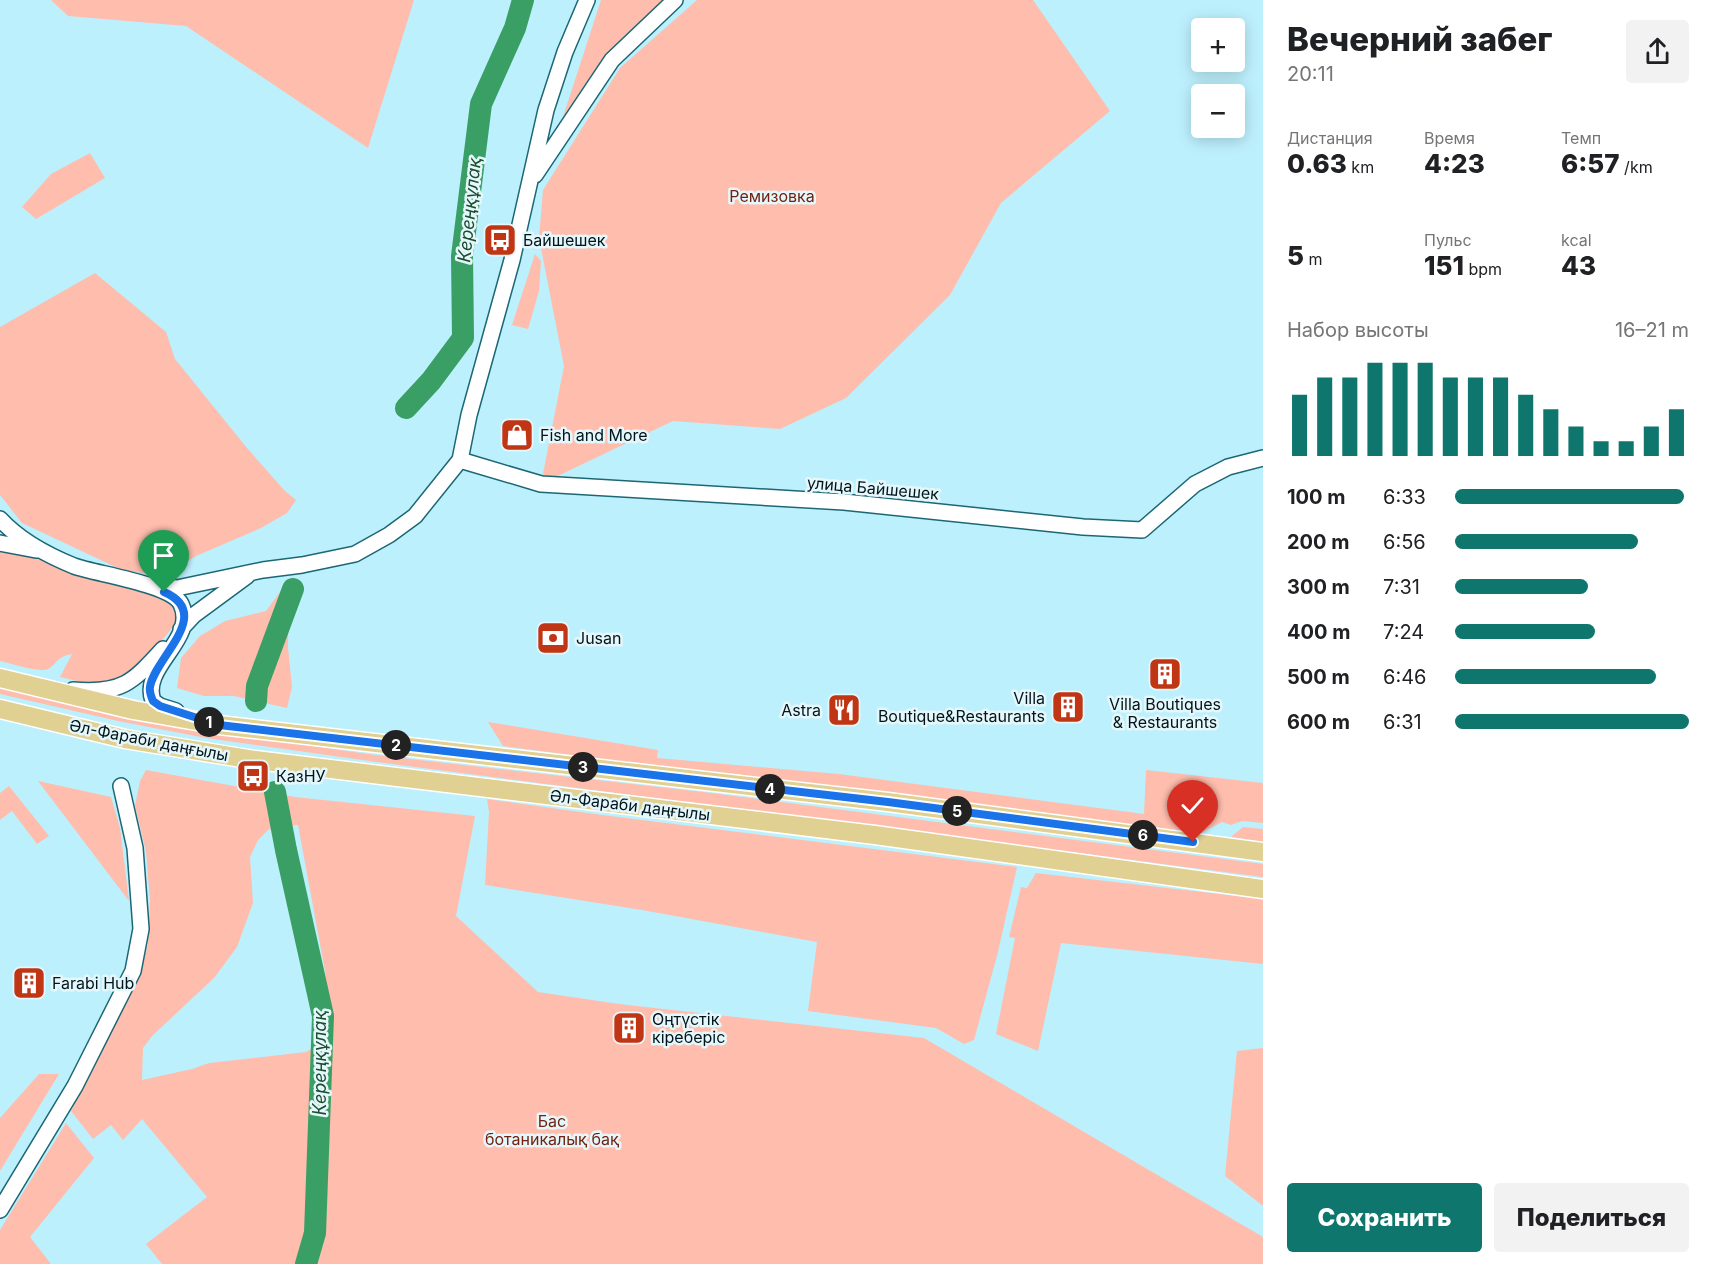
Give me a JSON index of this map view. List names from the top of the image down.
{
  "streets": {
    "main road": ["Әл-Фараби даңғылы"],
    "street": ["улица Байшешек"]
  },
  "water": ["Кереңқұлақ"],
  "parks": ["Ремизовка", "Бас ботаникалық бақ"],
  "places": {
    "bus stop": ["Байшешек", "КазНУ"],
    "shop": ["Fish and More"],
    "bank": ["Jusan"],
    "building": [
      "Villa Boutiques & Restaurants",
      "Villa Boutique&Restaurants",
      "Farabi Hub",
      "Оңтүстік кіреберіс"
    ],
    "restaurant": ["Astra"]
  },
  "page": {
    "heading": ["Вечерний забег", "20:11"],
    "map_buttons": ["+", "−"],
    "stats": [
      ["Дистанция", "0.63 km"],
      ["Время", "4:23"],
      ["Темп", "6:57 /km"],
      ["5 m"],
      ["Пульс", "151 bpm"],
      ["kcal", "43"]
    ],
    "chart": ["Набор высоты", "16–21 m"],
    "list": [
      {
        "name": "100 m",
        "note": "6:33"
      },
      {
        "name": "200 m",
        "note": "6:56"
      },
      {
        "name": "300 m",
        "note": "7:31"
      },
      {
        "name": "400 m",
        "note": "7:24"
      },
      {
        "name": "500 m",
        "note": "6:46"
      },
      {
        "name": "600 m",
        "note": "6:31"
      }
    ],
    "pins": [
      "1",
      "2",
      "3",
      "4",
      "5",
      "6"
    ],
    "buttons": ["Сохранить", "Поделиться"]
  }
}
